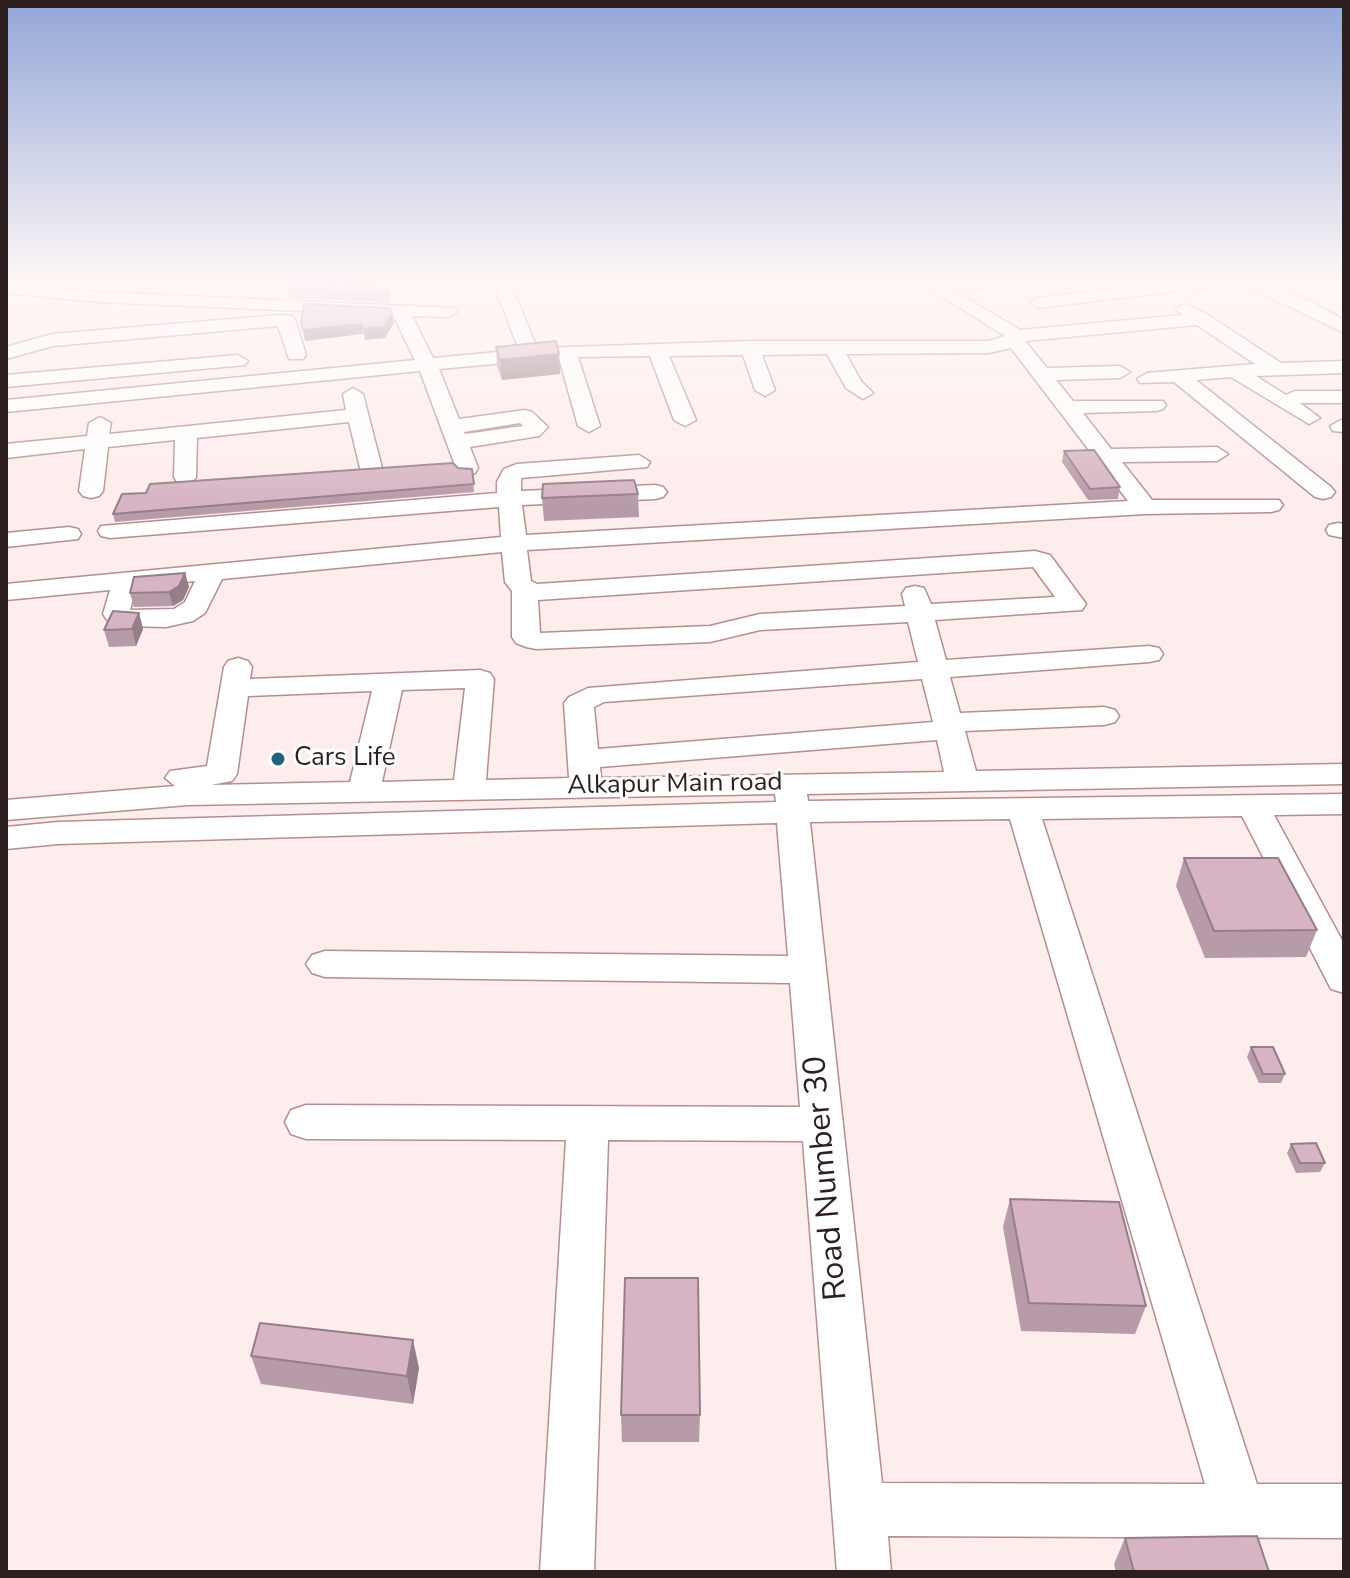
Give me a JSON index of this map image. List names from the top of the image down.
{
  "streets": {
    "street": ["Alkapur Main road", "Road Number 30"]
  },
  "crossings": [
    ["Alkapur Main road", "Road Number 30"]
  ],
  "places": ["Cars Life"]
}
